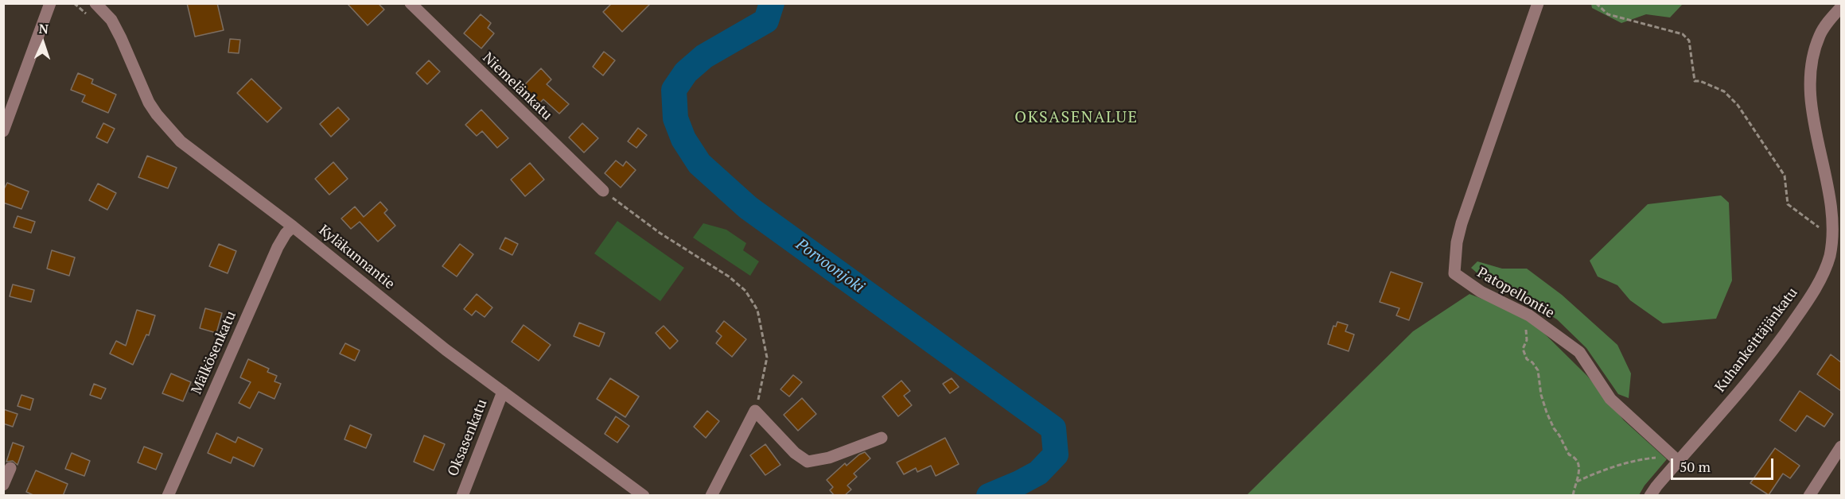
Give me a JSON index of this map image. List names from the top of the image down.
{
  "streets": {
    "street": [
      "Niemelänkatu",
      "Kyläkunnantie",
      "Patopellontie",
      "Kuhankeittäjänkatu",
      "Mälkösenkatu",
      "Oksasenkatu"
    ]
  },
  "crossings": [
    ["Kyläkunnantie", "Mälkösenkatu"],
    ["Kyläkunnantie", "Oksasenkatu"],
    ["Patopellontie", "Kuhankeittäjänkatu"]
  ],
  "districts": ["OKSASENALUE"],
  "water": ["Porvoonjoki"],
  "scale_bar": "50 m",
  "north": "top"
}
